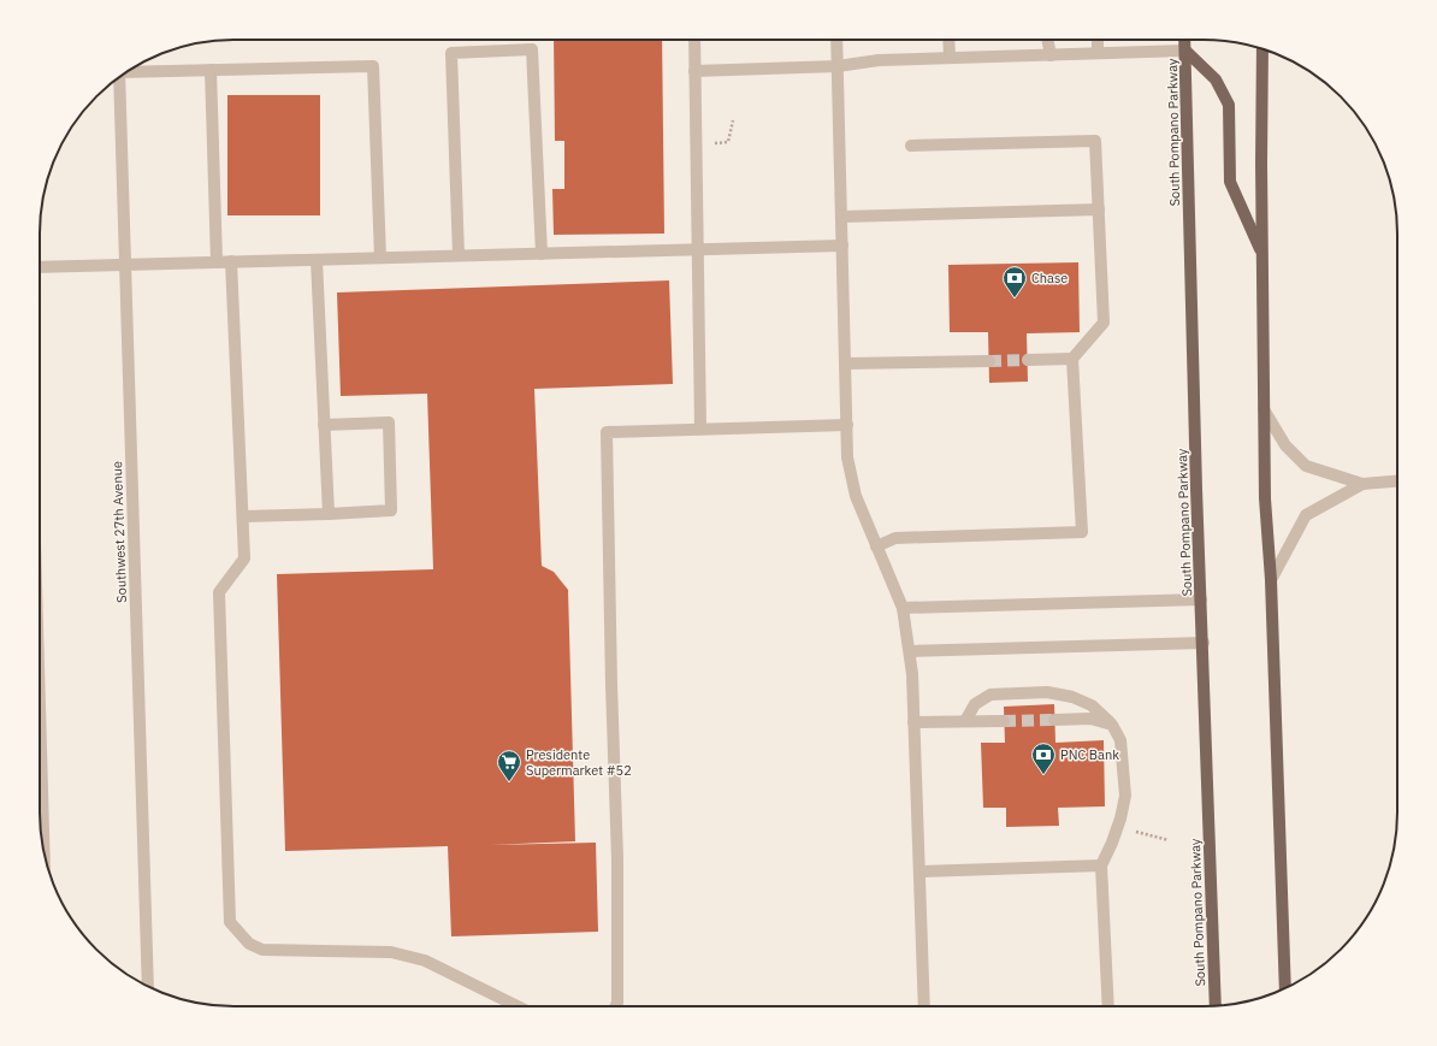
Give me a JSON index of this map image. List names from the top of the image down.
{
  "streets": {
    "main road": ["South Pompano Parkway"],
    "street": ["Southwest 27th Avenue"]
  },
  "places": {
    "bank": ["Chase", "PNC Bank"],
    "supermarket": ["Presidente Supermarket #52"]
  }
}
